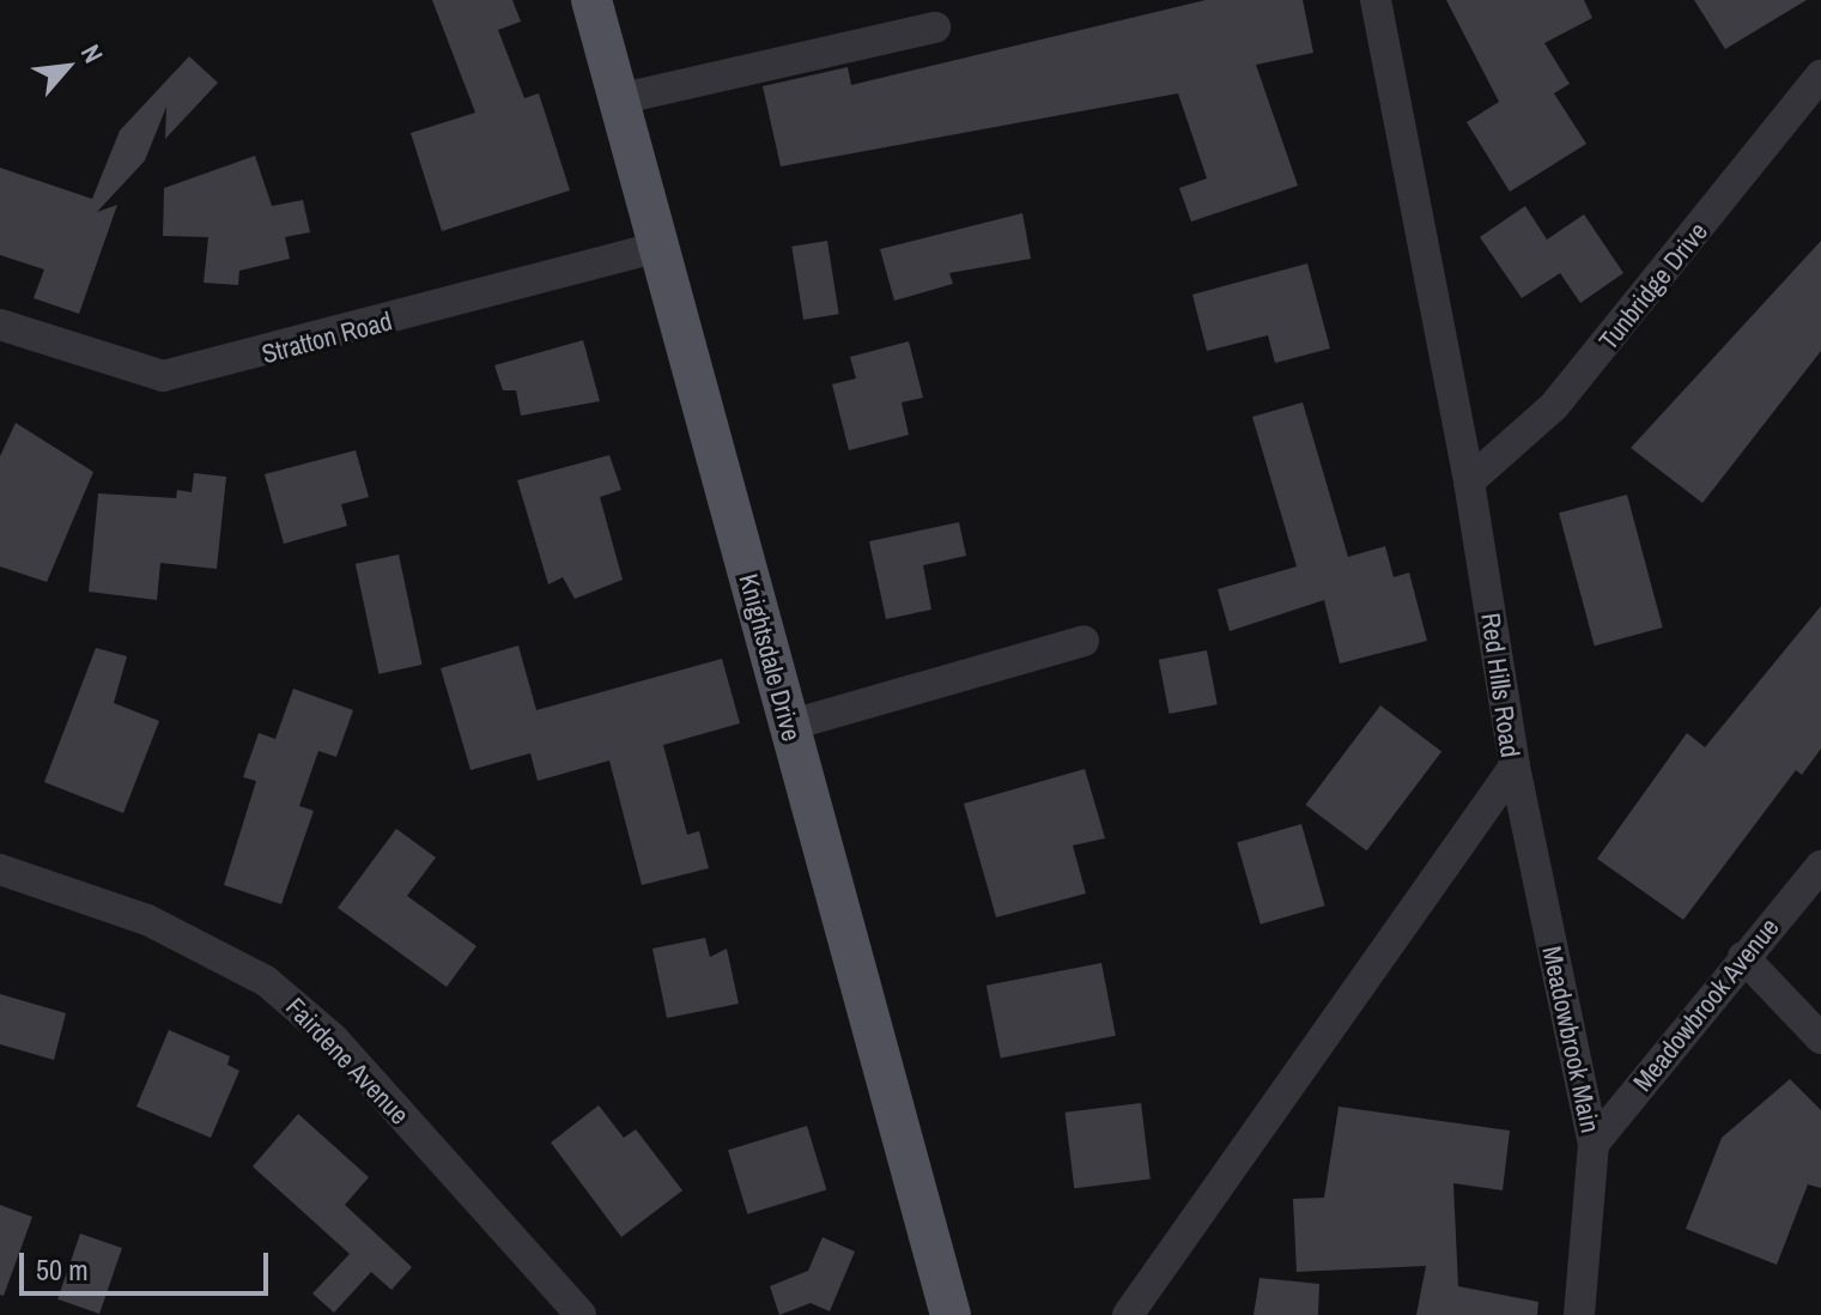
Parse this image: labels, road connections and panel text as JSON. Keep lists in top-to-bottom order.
{
  "streets": {
    "main road": ["Knightsdale Drive"],
    "street": [
      "Tunbridge Drive",
      "Stratton Road",
      "Red Hills Road",
      "Meadowbrook Avenue",
      "Meadowbrook Main",
      "Fairdene Avenue"
    ]
  },
  "crossings": [
    ["Tunbridge Drive", "Red Hills Road"],
    ["Stratton Road", "Knightsdale Drive"],
    ["Red Hills Road", "Meadowbrook Main"],
    ["Meadowbrook Avenue", "Meadowbrook Main"]
  ],
  "scale_bar": "50 m",
  "north": "top right"
}
